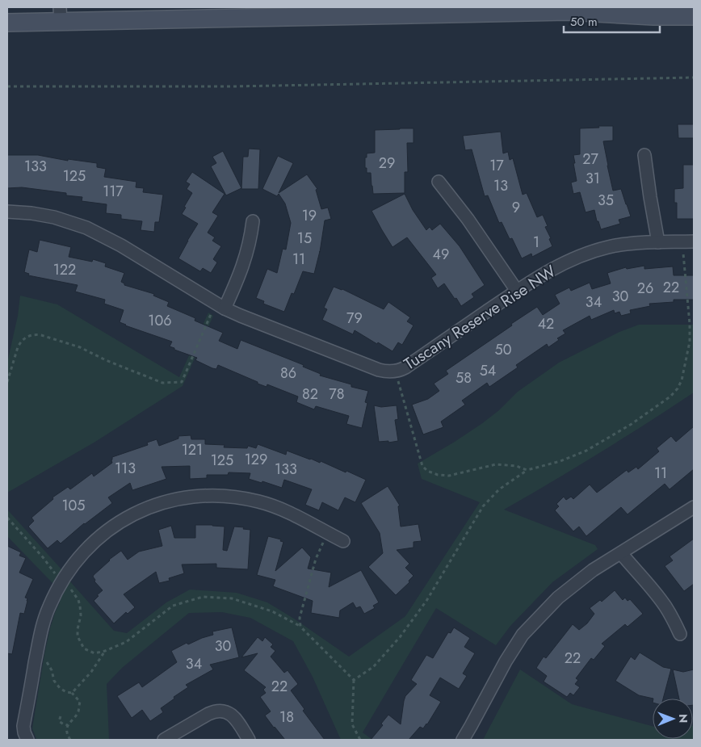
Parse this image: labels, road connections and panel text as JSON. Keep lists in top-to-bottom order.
{
  "streets": {
    "street": ["Tuscany Reserve Rise NW"]
  },
  "house_numbers": [
    "27",
    "29",
    "17",
    "133",
    "125",
    "31",
    "13",
    "117",
    "35",
    "9",
    "19",
    "15",
    "1",
    "49",
    "11",
    "122",
    "22",
    "26",
    "30",
    "34",
    "79",
    "106",
    "42",
    "50",
    "54",
    "86",
    "58",
    "82",
    "78",
    "121",
    "129",
    "125",
    "113",
    "133",
    "11",
    "105",
    "30",
    "22",
    "34",
    "22",
    "18"
  ],
  "scale_bar": "50 m",
  "north": "right"
}
